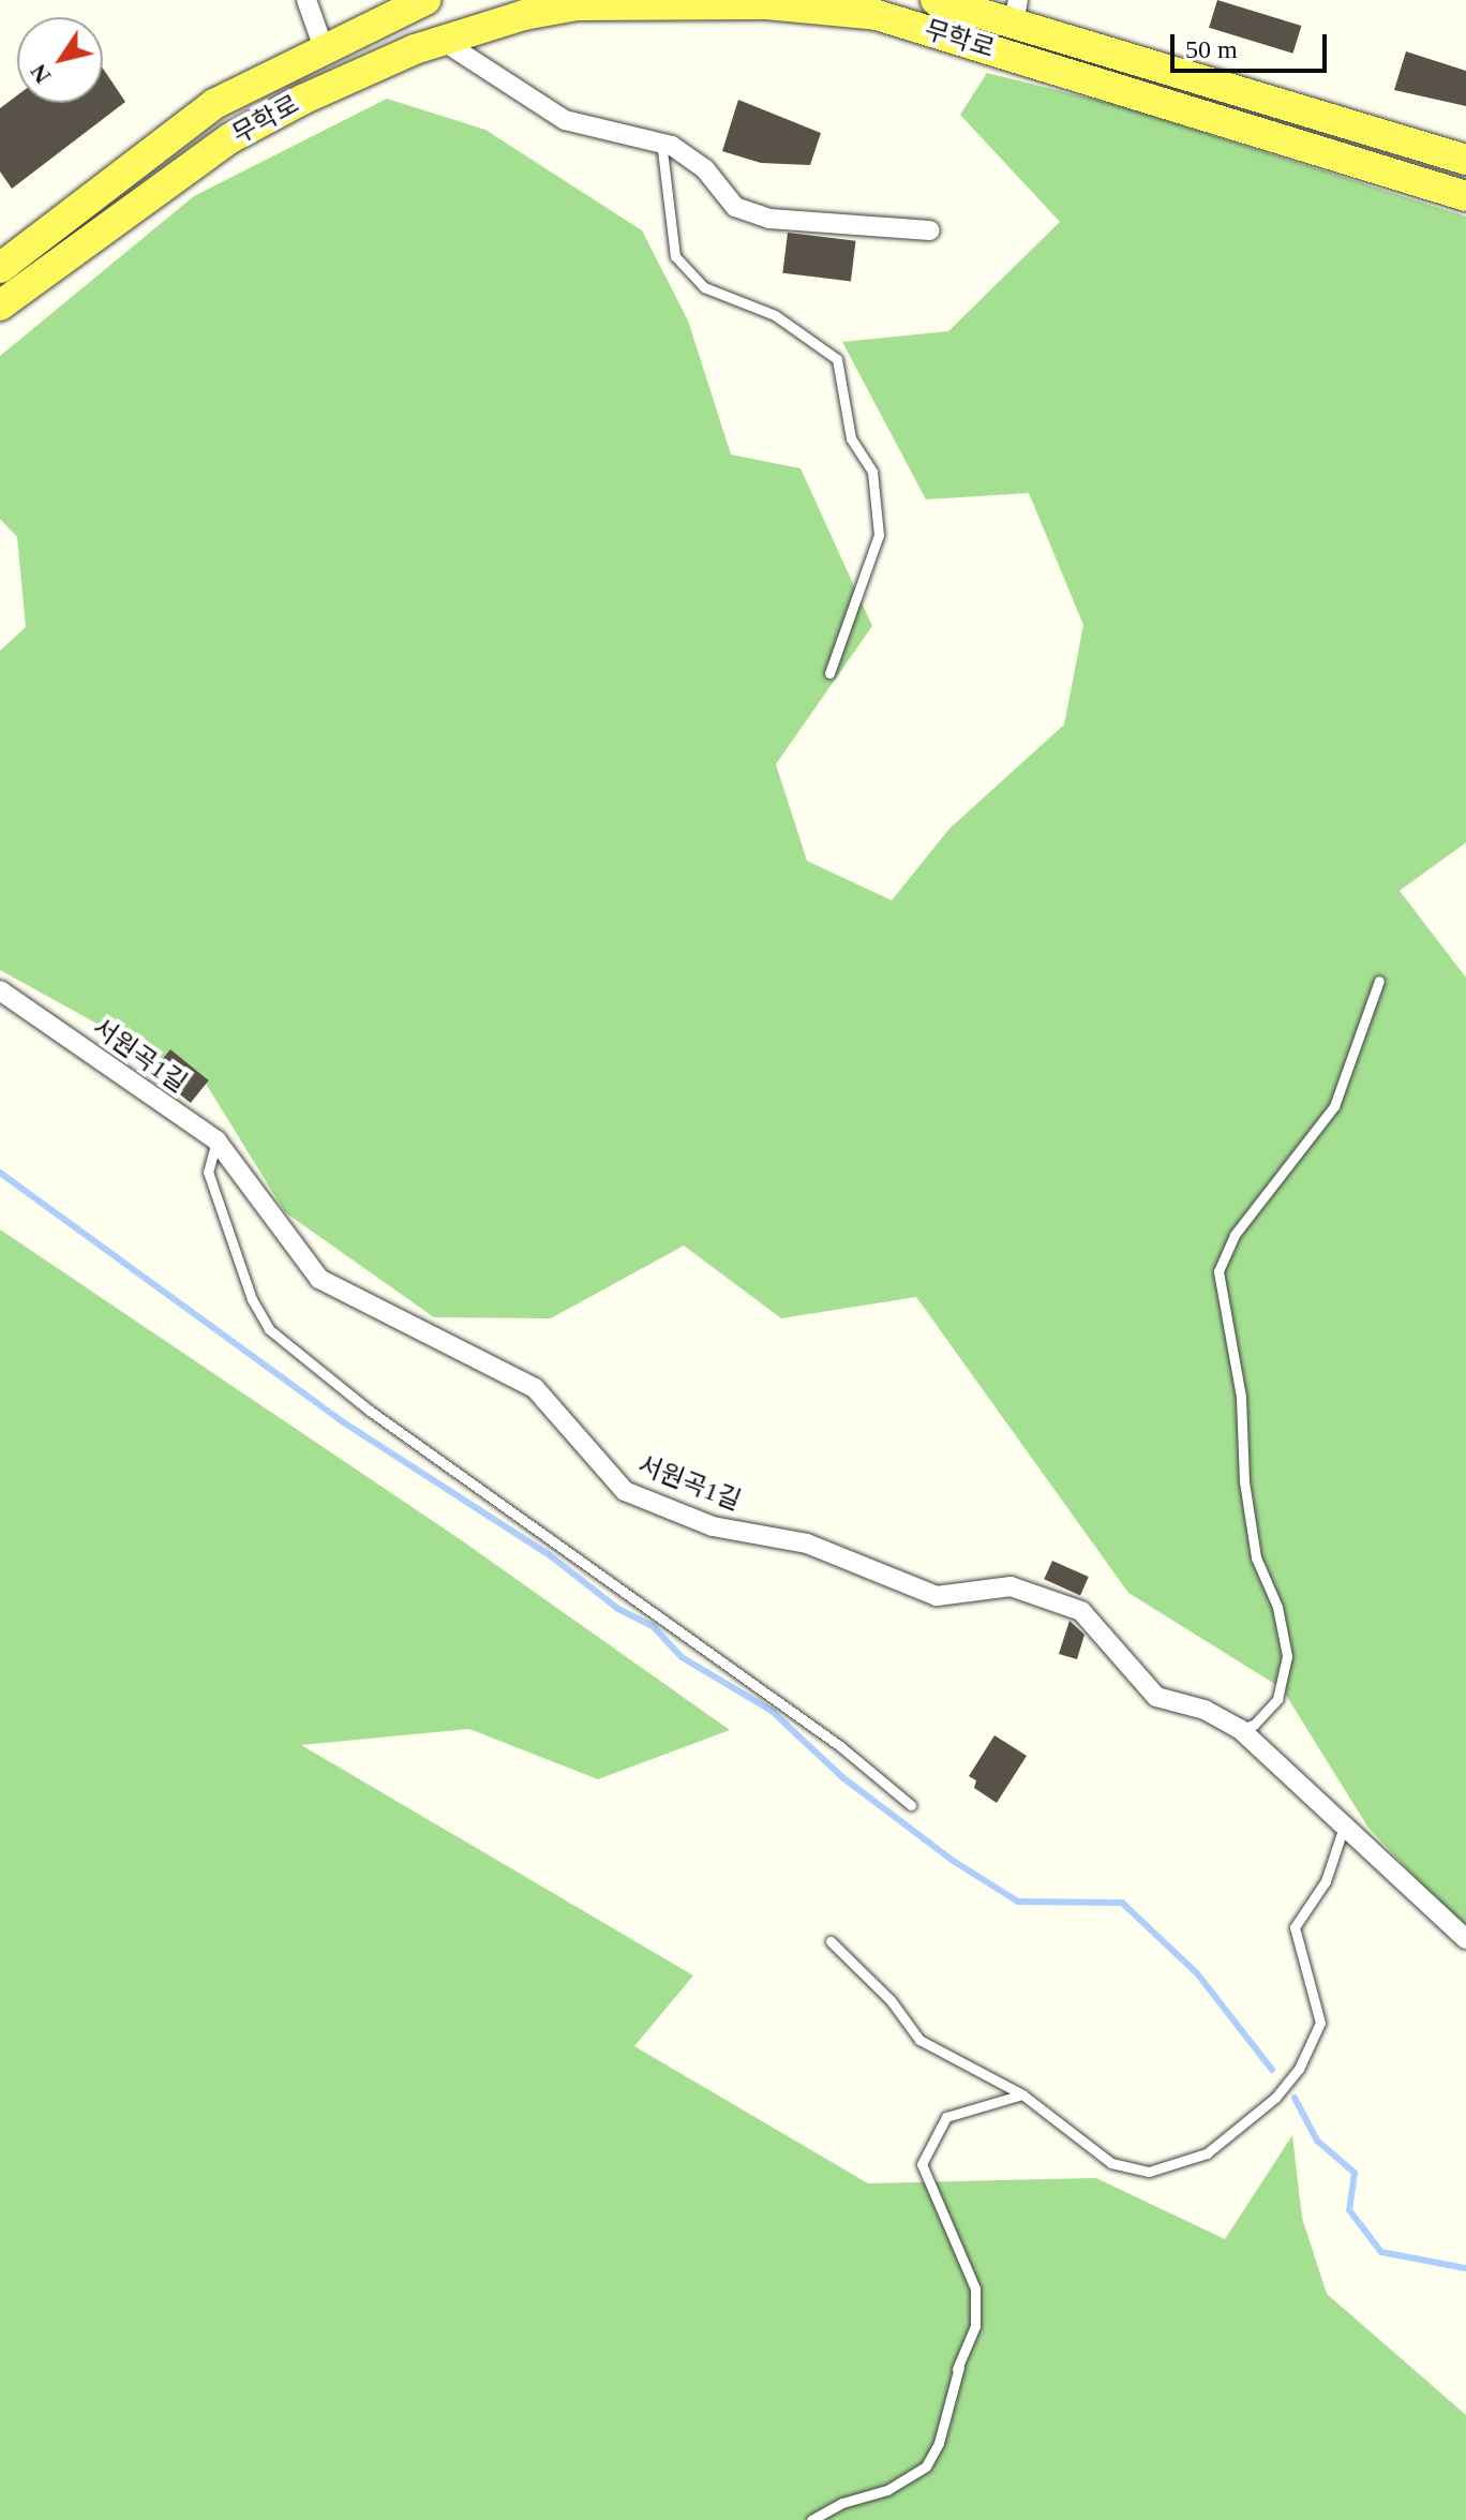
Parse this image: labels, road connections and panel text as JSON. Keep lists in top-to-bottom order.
{
  "streets": {
    "main road": ["무학로"],
    "street": ["서원곡1길"]
  },
  "scale_bar": "50 m",
  "north": "bottom left"
}
